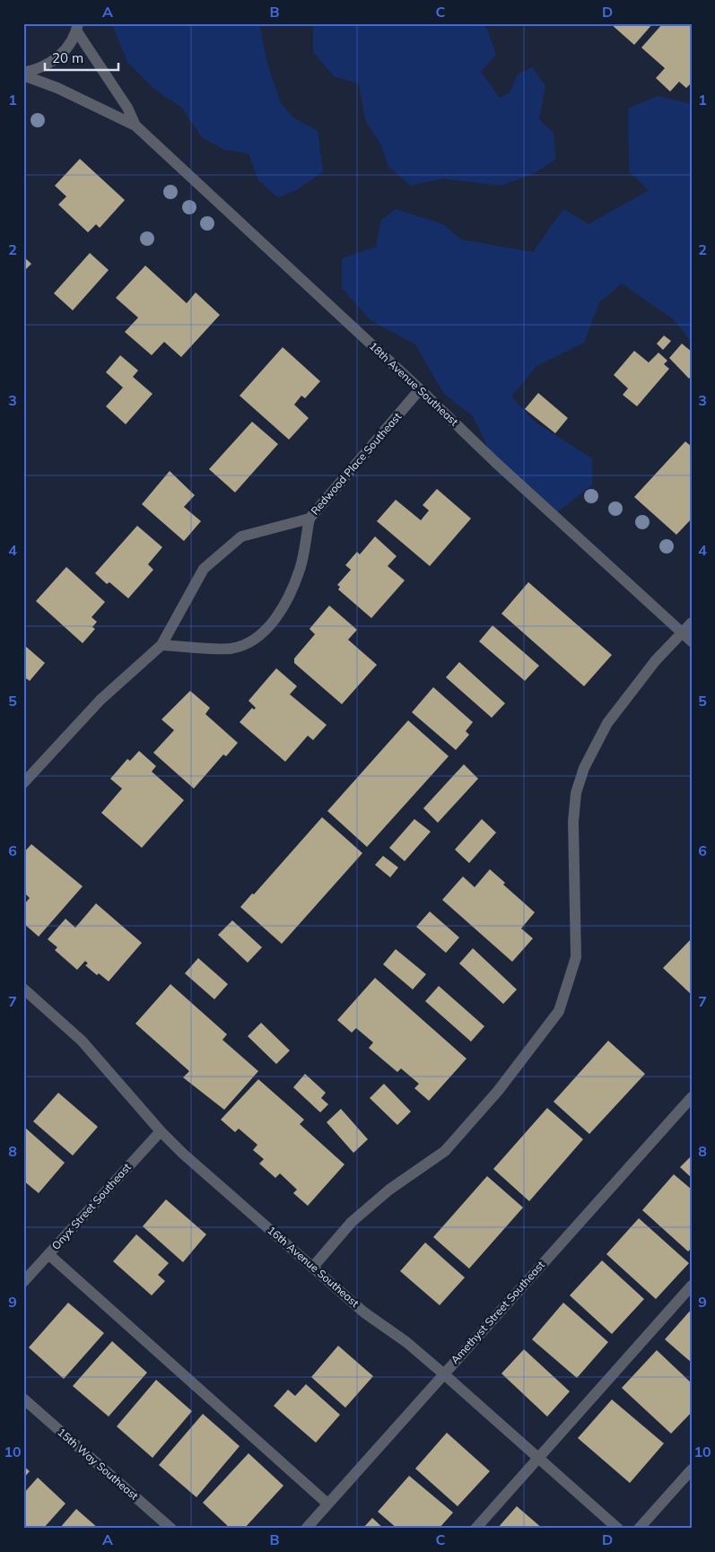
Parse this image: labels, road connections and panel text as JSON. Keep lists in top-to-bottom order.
{
  "streets": {
    "street": [
      "18th Avenue Southeast",
      "Redwood Place Southeast",
      "Onyx Street Southeast",
      "16th Avenue Southeast",
      "Amethyst Street Southeast",
      "15th Way Southeast"
    ]
  },
  "crossings": [
    ["18th Avenue Southeast", "Redwood Place Southeast"],
    ["Onyx Street Southeast", "16th Avenue Southeast"],
    ["16th Avenue Southeast", "Amethyst Street Southeast"]
  ],
  "scale_bar": "20 m",
  "grid": {
    "columns": [
      "A",
      "B",
      "C",
      "D"
    ],
    "rows": [
      "1",
      "2",
      "3",
      "4",
      "5",
      "6",
      "7",
      "8",
      "9",
      "10"
    ]
  }
}
